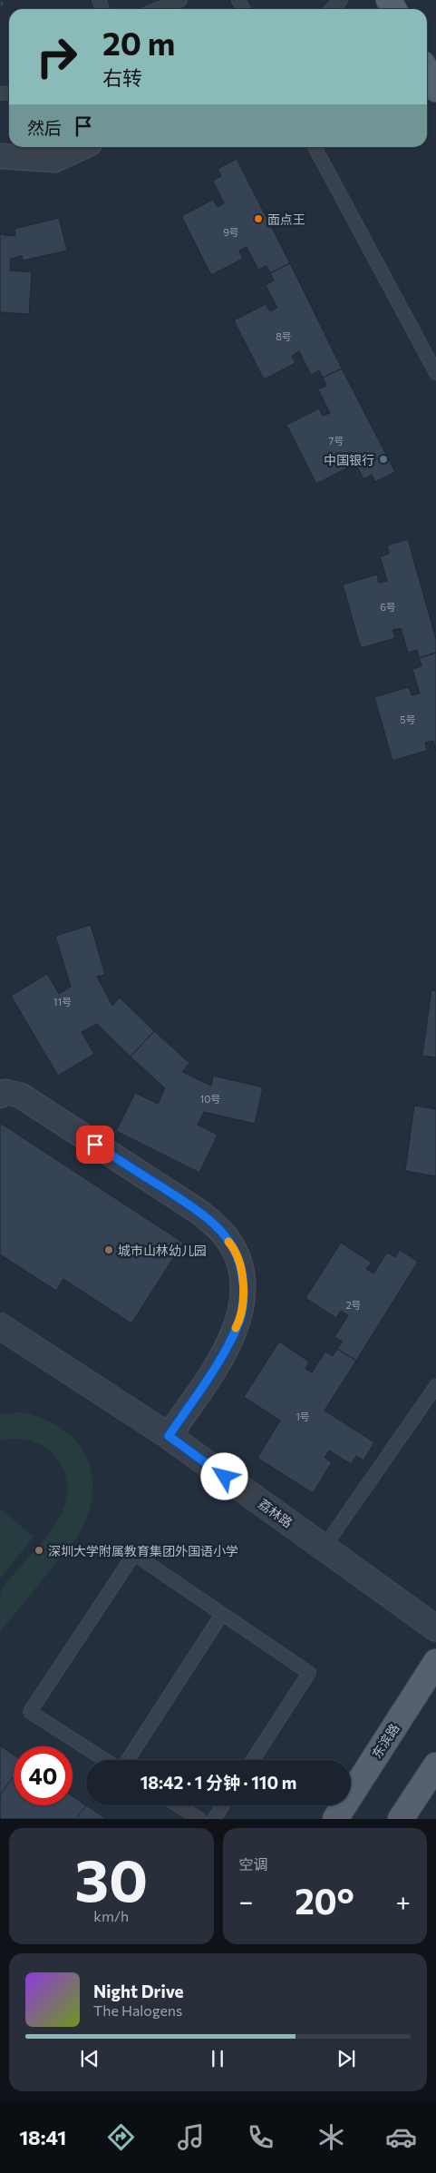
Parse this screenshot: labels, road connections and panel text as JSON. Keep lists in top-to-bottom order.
{
  "streets": {
    "main road": ["东滨路"],
    "street": ["荔林路"]
  },
  "places": [
    "面点王",
    "中国银行",
    "城市山林幼儿园",
    "深圳大学附属教育集团外国语小学"
  ],
  "house_numbers": [
    "9号",
    "8号",
    "7号",
    "6号",
    "5号",
    "11号",
    "10号",
    "2号",
    "1号"
  ],
  "page": {
    "turn": ["20 m", "右转"],
    "then": "然后",
    "limit": "40",
    "trip": "18:42 · 1 分钟 · 110 m",
    "tile": [
      ["30", "km/h"],
      "空调"
    ],
    "heat": ["−", "20°", "+"],
    "song": ["Night Drive", "The Halogens"],
    "tabs": "18:41"
  }
}
